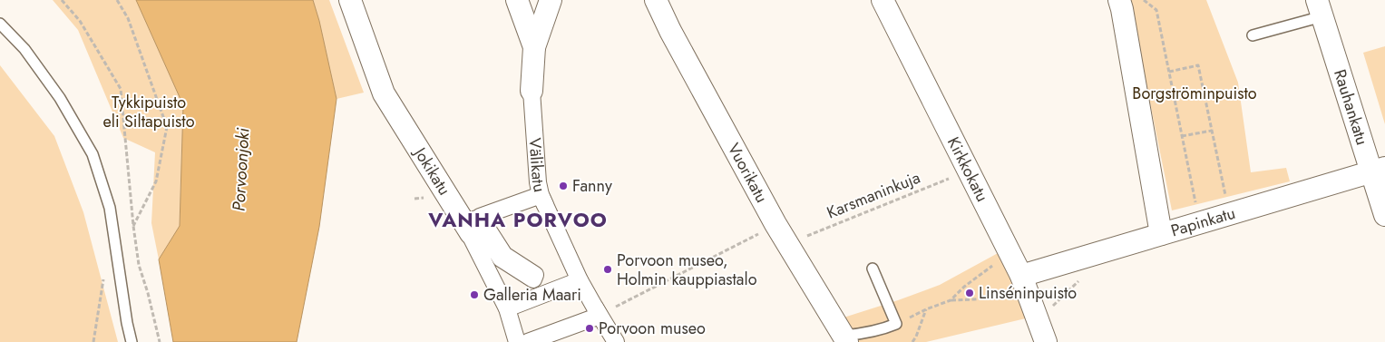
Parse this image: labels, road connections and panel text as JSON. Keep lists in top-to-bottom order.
{
  "streets": {
    "street": [
      "Rauhankatu",
      "Välikatu",
      "Kirkkokatu",
      "Jokikatu",
      "Vuorikatu",
      "Papinkatu"
    ],
    "path": ["Karsmaninkuja"]
  },
  "crossings": [
    ["Rauhankatu", "Papinkatu"],
    ["Kirkkokatu", "Karsmaninkuja"],
    ["Kirkkokatu", "Papinkatu"],
    ["Vuorikatu", "Karsmaninkuja"]
  ],
  "districts": ["VANHA PORVOO"],
  "water": ["Porvoonjoki"],
  "parks": ["Borgströminpuisto", "Tykkipuisto eli Siltapuisto"],
  "places": [
    "Fanny",
    "Porvoon museo, Holmin kauppiastalo",
    "Linséninpuisto",
    "Galleria Maari",
    "Porvoon museo"
  ]
}
